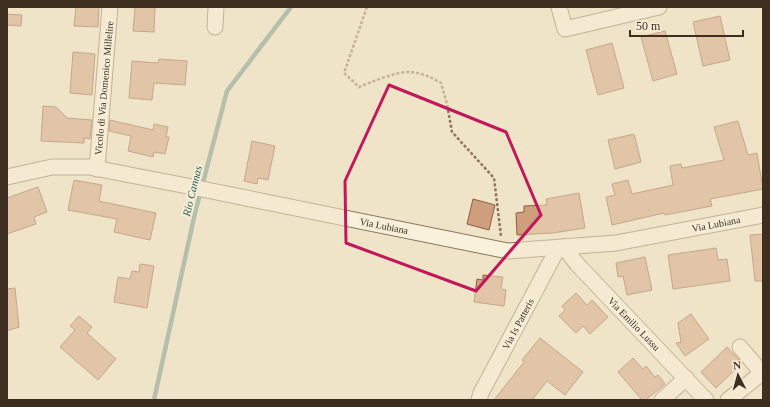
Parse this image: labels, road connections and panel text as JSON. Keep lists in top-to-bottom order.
{
  "streets": {
    "street": [
      "Vicolo di Via Domenico Millelire",
      "Via Lubiana",
      "Via Is Patteris",
      "Via Emilio Lussu"
    ]
  },
  "crossings": [
    ["Vicolo di Via Domenico Millelire", "Via Lubiana"],
    ["Via Lubiana", "Via Is Patteris"],
    ["Via Lubiana", "Via Emilio Lussu"],
    ["Via Is Patteris", "Via Emilio Lussu"]
  ],
  "water": ["Rio Cannas"],
  "scale_bar": "50 m",
  "north": "top"
}
